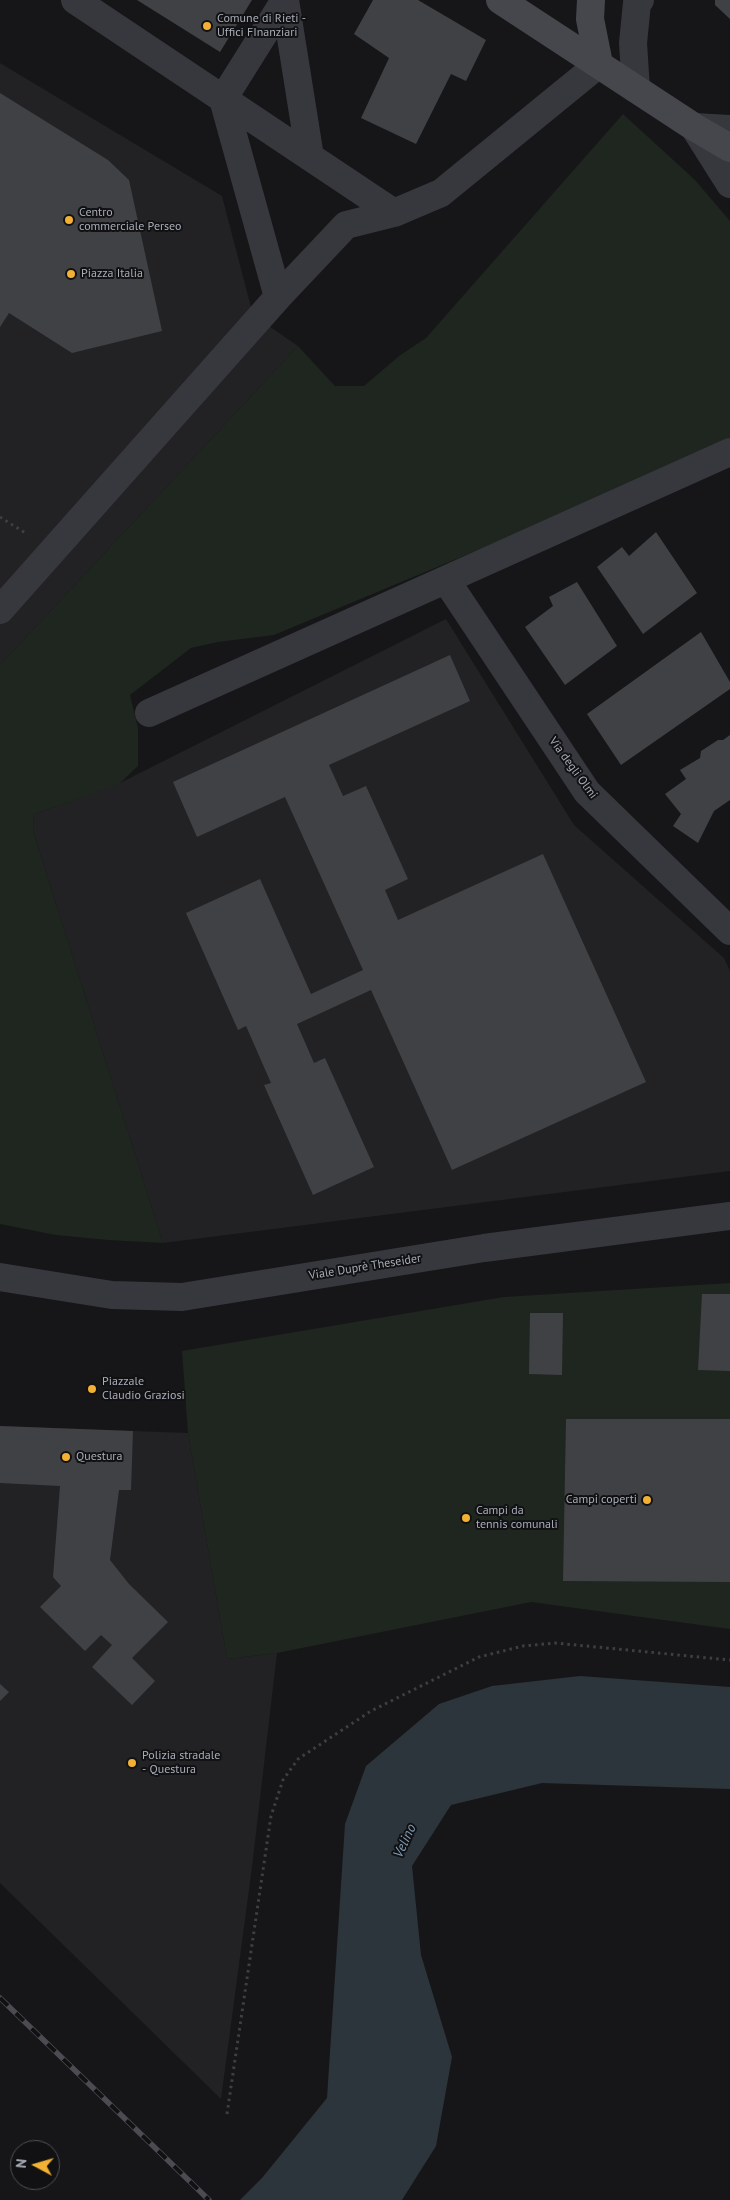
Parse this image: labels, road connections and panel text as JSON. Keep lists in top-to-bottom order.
{
  "streets": {
    "street": ["Via degli Olmi", "Viale Duprè Theseider"]
  },
  "water": ["Velino"],
  "places": [
    "Comune di Rieti - Uffici FInanziari",
    "Centro commerciale Perseo",
    "Piazza Italia",
    "Piazzale Claudio Graziosi",
    "Questura",
    "Campi coperti",
    "Campi da tennis comunali",
    "Polizia stradale - Questura"
  ],
  "north": "left"
}
